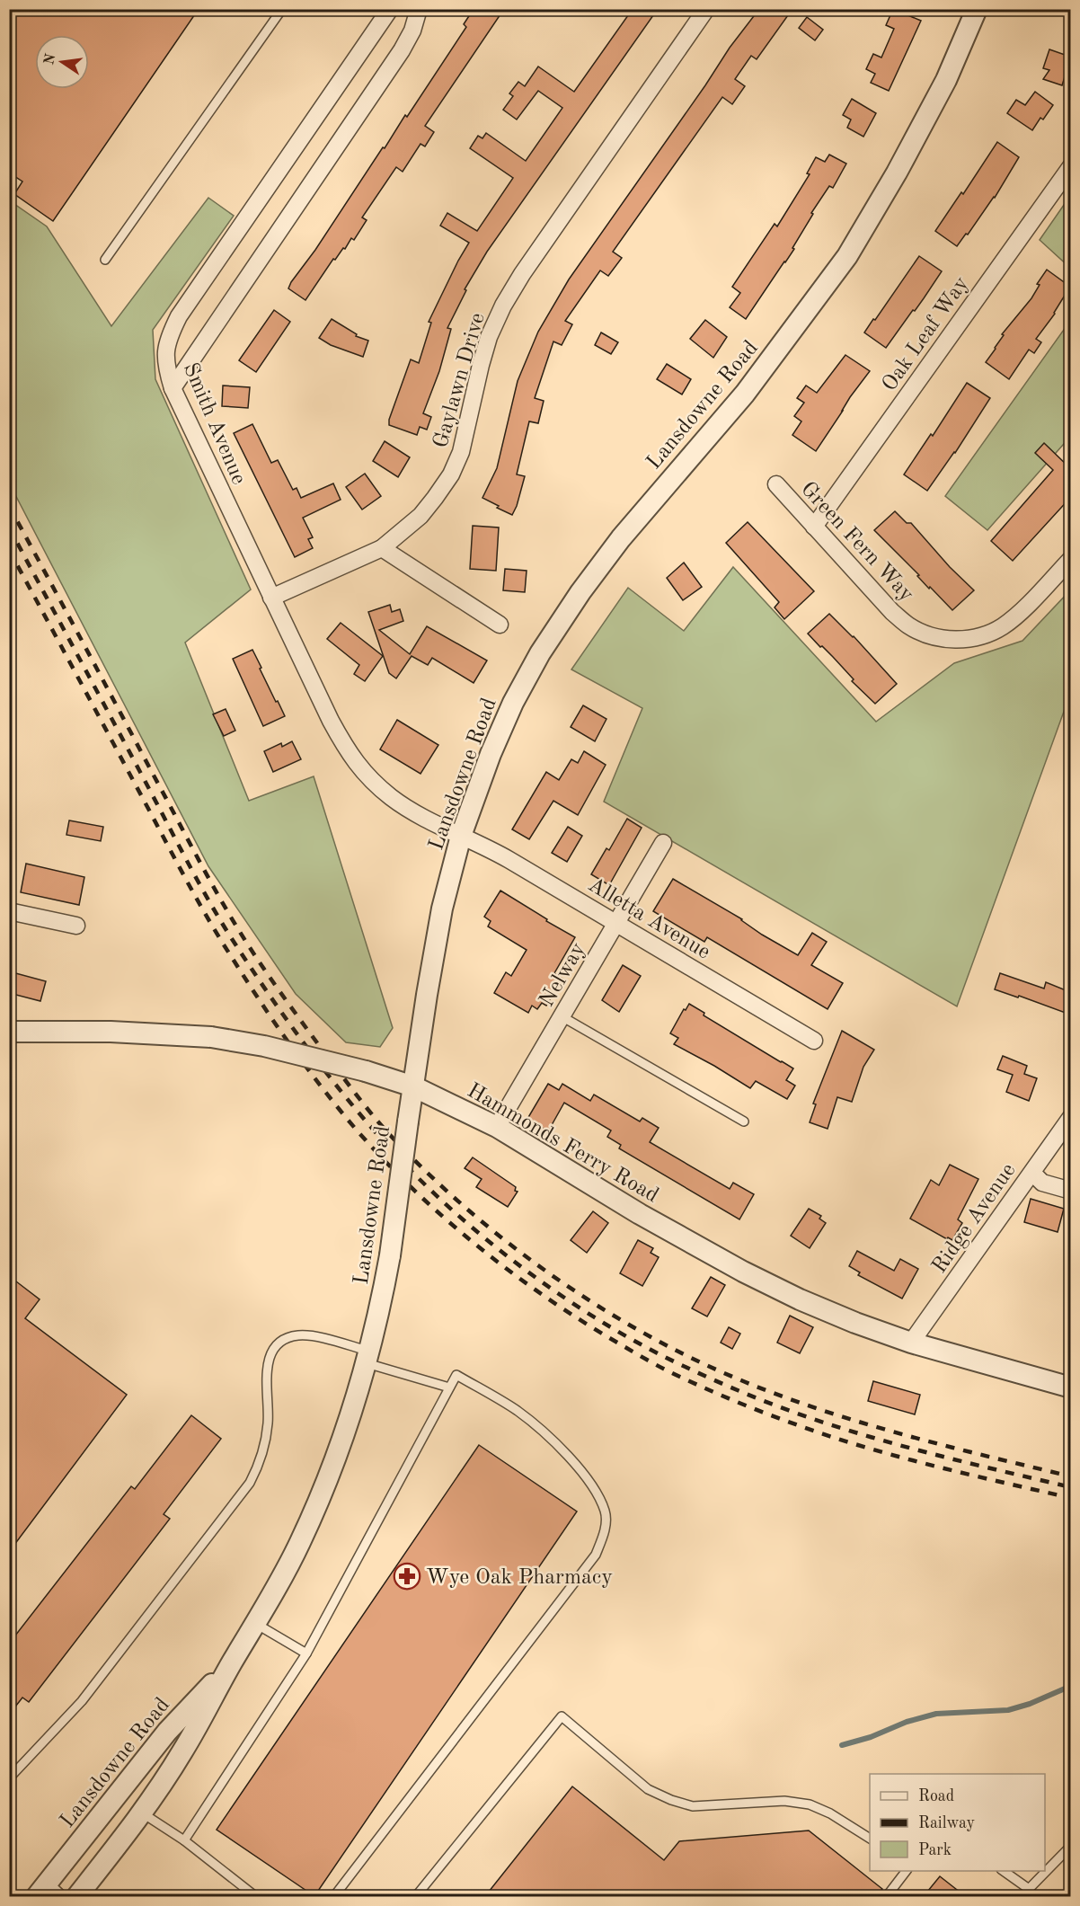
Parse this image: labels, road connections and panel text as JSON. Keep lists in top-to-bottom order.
{
  "streets": {
    "street": [
      "Oak Leaf Way",
      "Gaylawn Drive",
      "Lansdowne Road",
      "Smith Avenue",
      "Green Fern Way",
      "Alletta Avenue",
      "Nelway",
      "Hammonds Ferry Road",
      "Ridge Avenue"
    ]
  },
  "crossings": [
    ["Oak Leaf Way", "Green Fern Way"],
    ["Gaylawn Drive", "Smith Avenue"],
    ["Lansdowne Road", "Smith Avenue"],
    ["Lansdowne Road", "Alletta Avenue"],
    ["Lansdowne Road", "Hammonds Ferry Road"],
    ["Smith Avenue", "Alletta Avenue"],
    ["Alletta Avenue", "Nelway"],
    ["Nelway", "Hammonds Ferry Road"],
    ["Hammonds Ferry Road", "Ridge Avenue"]
  ],
  "places": {
    "pharmacy": ["Wye Oak Pharmacy"]
  },
  "legend": ["Road", "Railway", "Park"],
  "north": "left"
}
